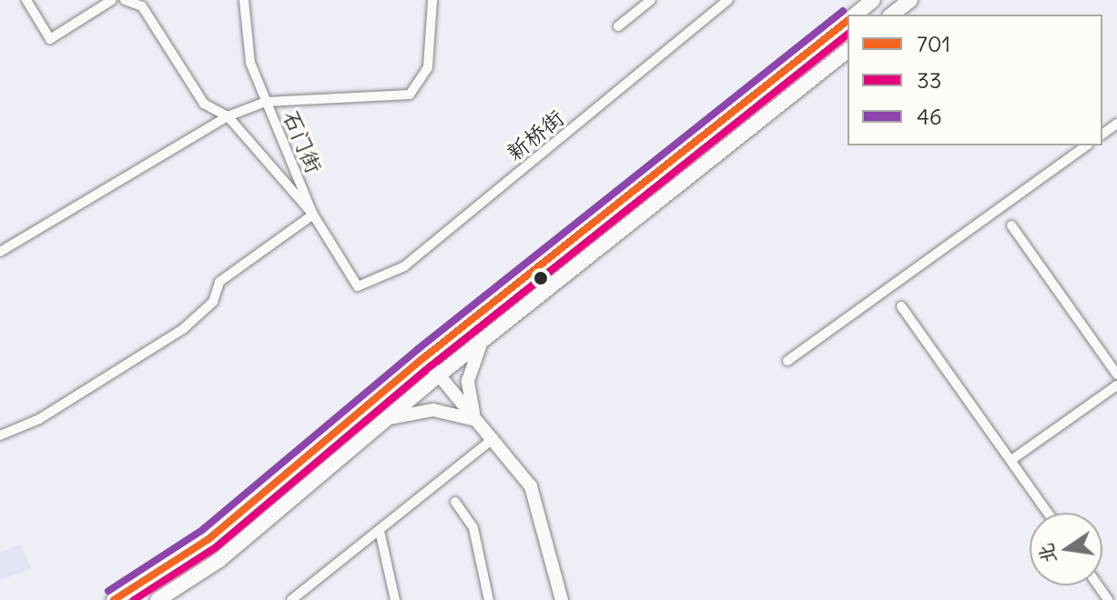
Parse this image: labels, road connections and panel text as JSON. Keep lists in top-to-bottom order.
{
  "streets": {
    "street": ["新桥街", "石门街"]
  },
  "crossings": [
    ["新桥街", "石门街"]
  ],
  "lines": ["transit line 46", "transit line 701", "transit line 33"],
  "legend": ["701", "33", "46"],
  "north": "left"
}
